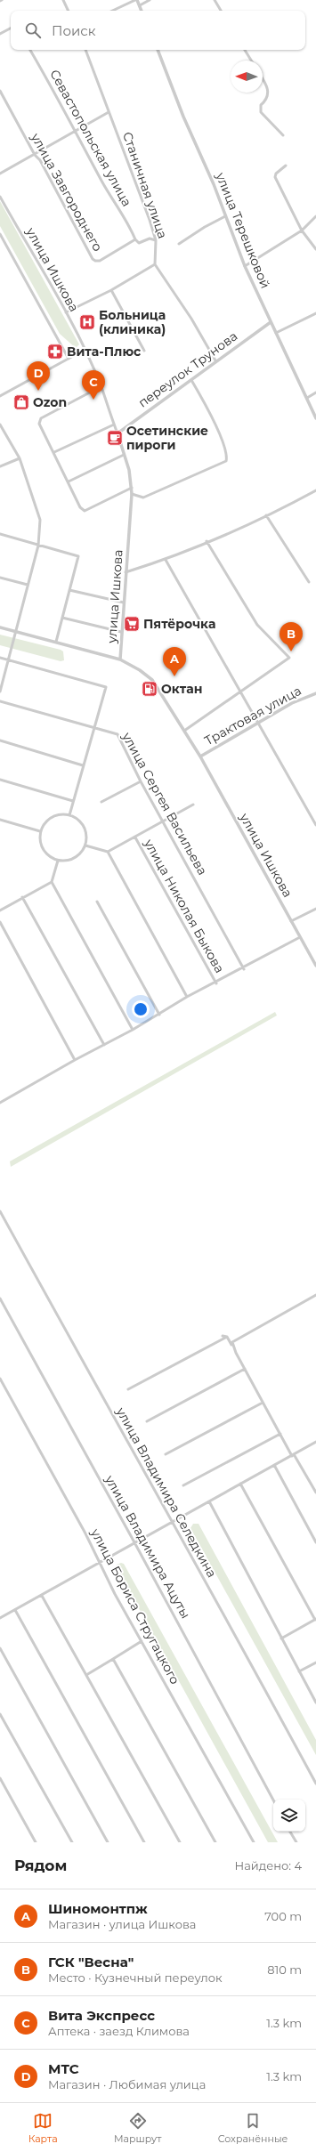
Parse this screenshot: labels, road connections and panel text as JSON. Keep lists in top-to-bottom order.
{
  "streets": {
    "street": [
      "Севастопольская улица",
      "Станичная улица",
      "улица Завгороднего",
      "улица Терешковой",
      "улица Ишкова",
      "переулок Трунова",
      "Трактовая улица",
      "улица Сергея Васильева",
      "улица Николая Быкова",
      "улица Владимира Селедкина",
      "улица Владимира Ацуты",
      "улица Бориса Стругацкого"
    ]
  },
  "crossings": [
    ["Севастопольская улица", "улица Завгороднего"],
    ["Станичная улица", "улица Завгороднего"],
    ["улица Терешковой", "переулок Трунова"],
    ["улица Ишкова", "переулок Трунова"],
    ["улица Ишкова", "Трактовая улица"]
  ],
  "places": {
    "hospital": ["Больница (клиника)"],
    "pharmacy": ["Вита-Плюс"],
    "shop": ["Ozon"],
    "cafe": ["Осетинские пироги"],
    "supermarket": ["Пятёрочка"],
    "fuel station": ["Октан"]
  },
  "north": "left",
  "page": {
    "search": "Поиск",
    "pins": [
      "D",
      "C",
      "B",
      "A"
    ],
    "heading": ["Рядом", "Найдено: 4"],
    "list": [
      {
        "mark": "A",
        "name": "Шиномонтпж",
        "note": "Магазин · улица Ишкова",
        "value": "700 m"
      },
      {
        "mark": "B",
        "name": "ГСК \"Весна\"",
        "note": "Место · Кузнечный переулок",
        "value": "810 m"
      },
      {
        "mark": "C",
        "name": "Вита Экспресс",
        "note": "Аптека · заезд Климова",
        "value": "1.3 km"
      },
      {
        "mark": "D",
        "name": "МТС",
        "note": "Магазин · Любимая улица",
        "value": "1.3 km"
      }
    ],
    "nav": ["Карта", "Маршрут", "Сохранённые"]
  }
}
